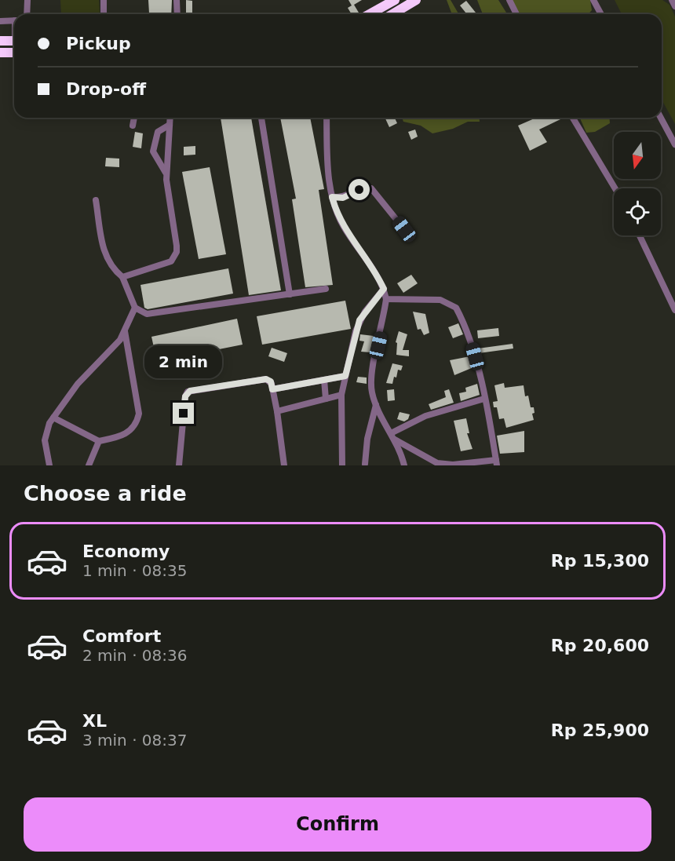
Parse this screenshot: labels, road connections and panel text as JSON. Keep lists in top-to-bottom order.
{
  "north": "bottom",
  "page": {
    "banner": ["Pickup", "Drop-off"],
    "bubble": "2 min",
    "heading": "Choose a ride",
    "list": [
      {
        "name": "Economy",
        "note": "1 min · 08:35",
        "value": "Rp 15,300"
      },
      {
        "name": "Comfort",
        "note": "2 min · 08:36",
        "value": "Rp 20,600"
      },
      {
        "name": "XL",
        "note": "3 min · 08:37",
        "value": "Rp 25,900"
      }
    ],
    "buttons": "Confirm"
  }
}
